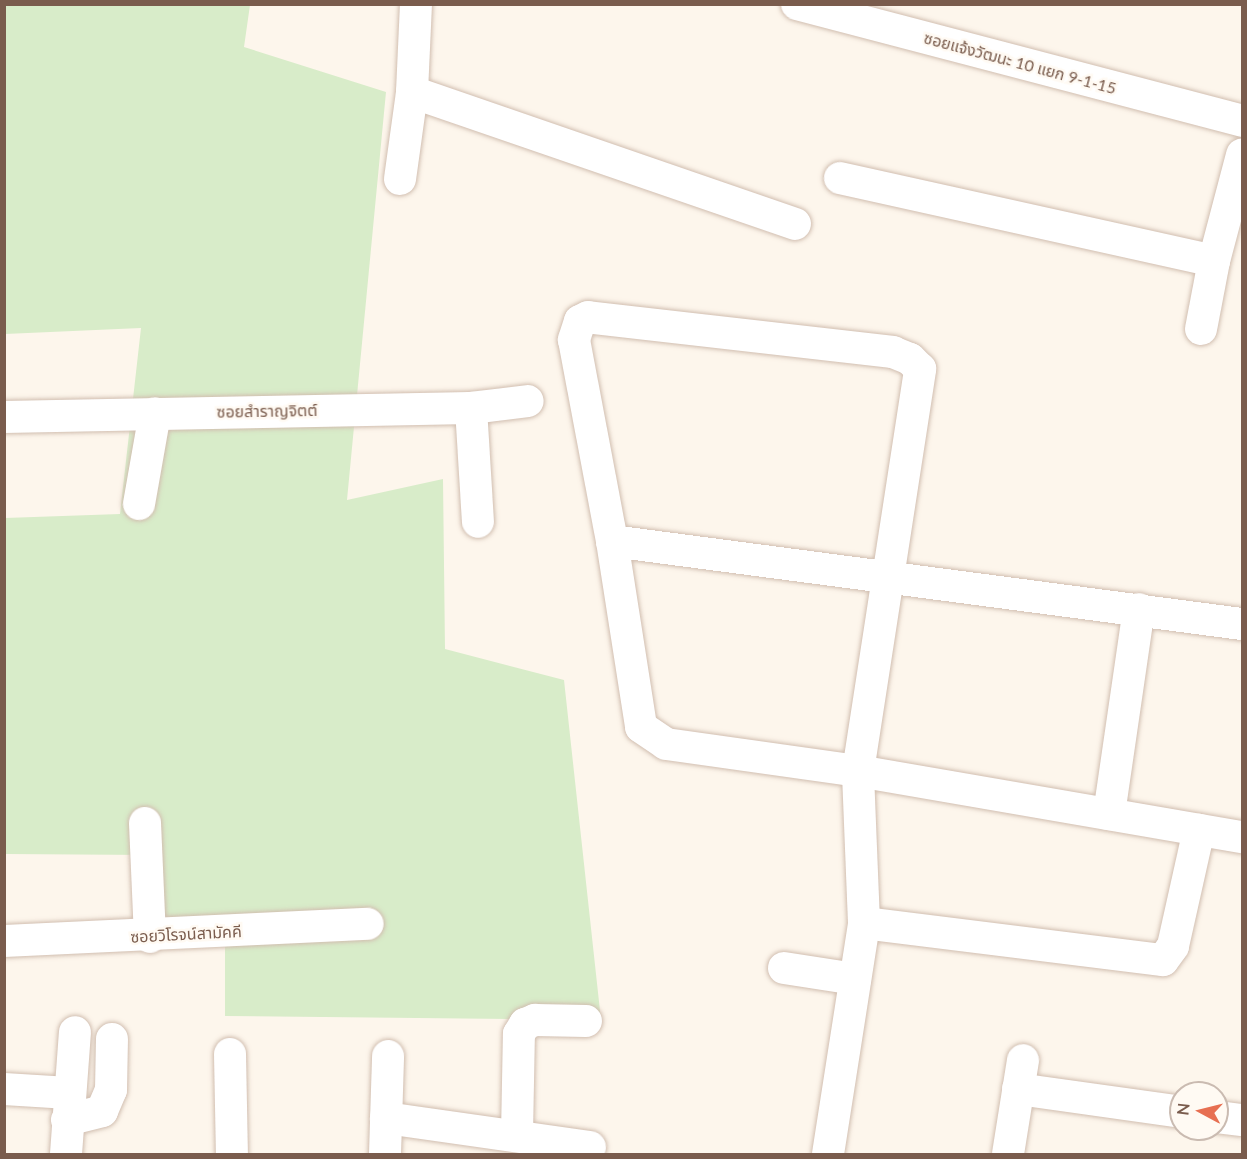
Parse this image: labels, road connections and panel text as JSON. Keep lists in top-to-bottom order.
{
  "streets": {
    "street": ["ซอยแจ้งวัฒนะ 10 แยก 9-1-15", "ซอยสำราญจิตต์", "ซอยวิโรจน์สามัคคี"]
  },
  "north": "left"
}
